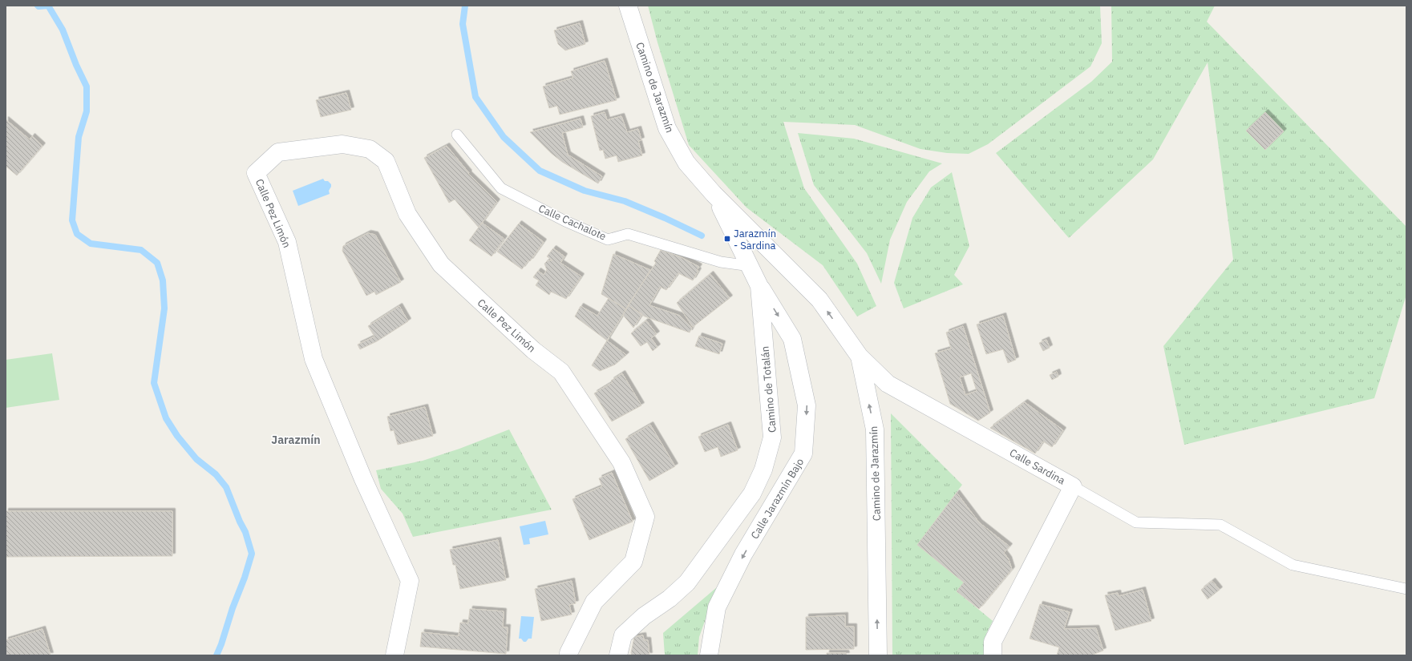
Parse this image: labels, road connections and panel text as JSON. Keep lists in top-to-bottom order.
{
  "streets": {
    "street": [
      "Camino de Jarazmín",
      "Calle Pez Limón",
      "Camino de Totalán",
      "Calle Sardina",
      "Calle Jarazmín Bajo"
    ],
    "lane": ["Calle Cachalote"]
  },
  "crossings": [
    ["Camino de Jarazmín", "Camino de Totalán"],
    ["Camino de Jarazmín", "Calle Sardina"],
    ["Calle Cachalote", "Camino de Totalán"],
    ["Camino de Totalán", "Calle Jarazmín Bajo"]
  ],
  "one_way": ["Camino de Jarazmín", "Calle Jarazmín Bajo"],
  "districts": ["Jarazmín"],
  "places": {
    "transit": ["Jarazmín - Sardina"]
  }
}
